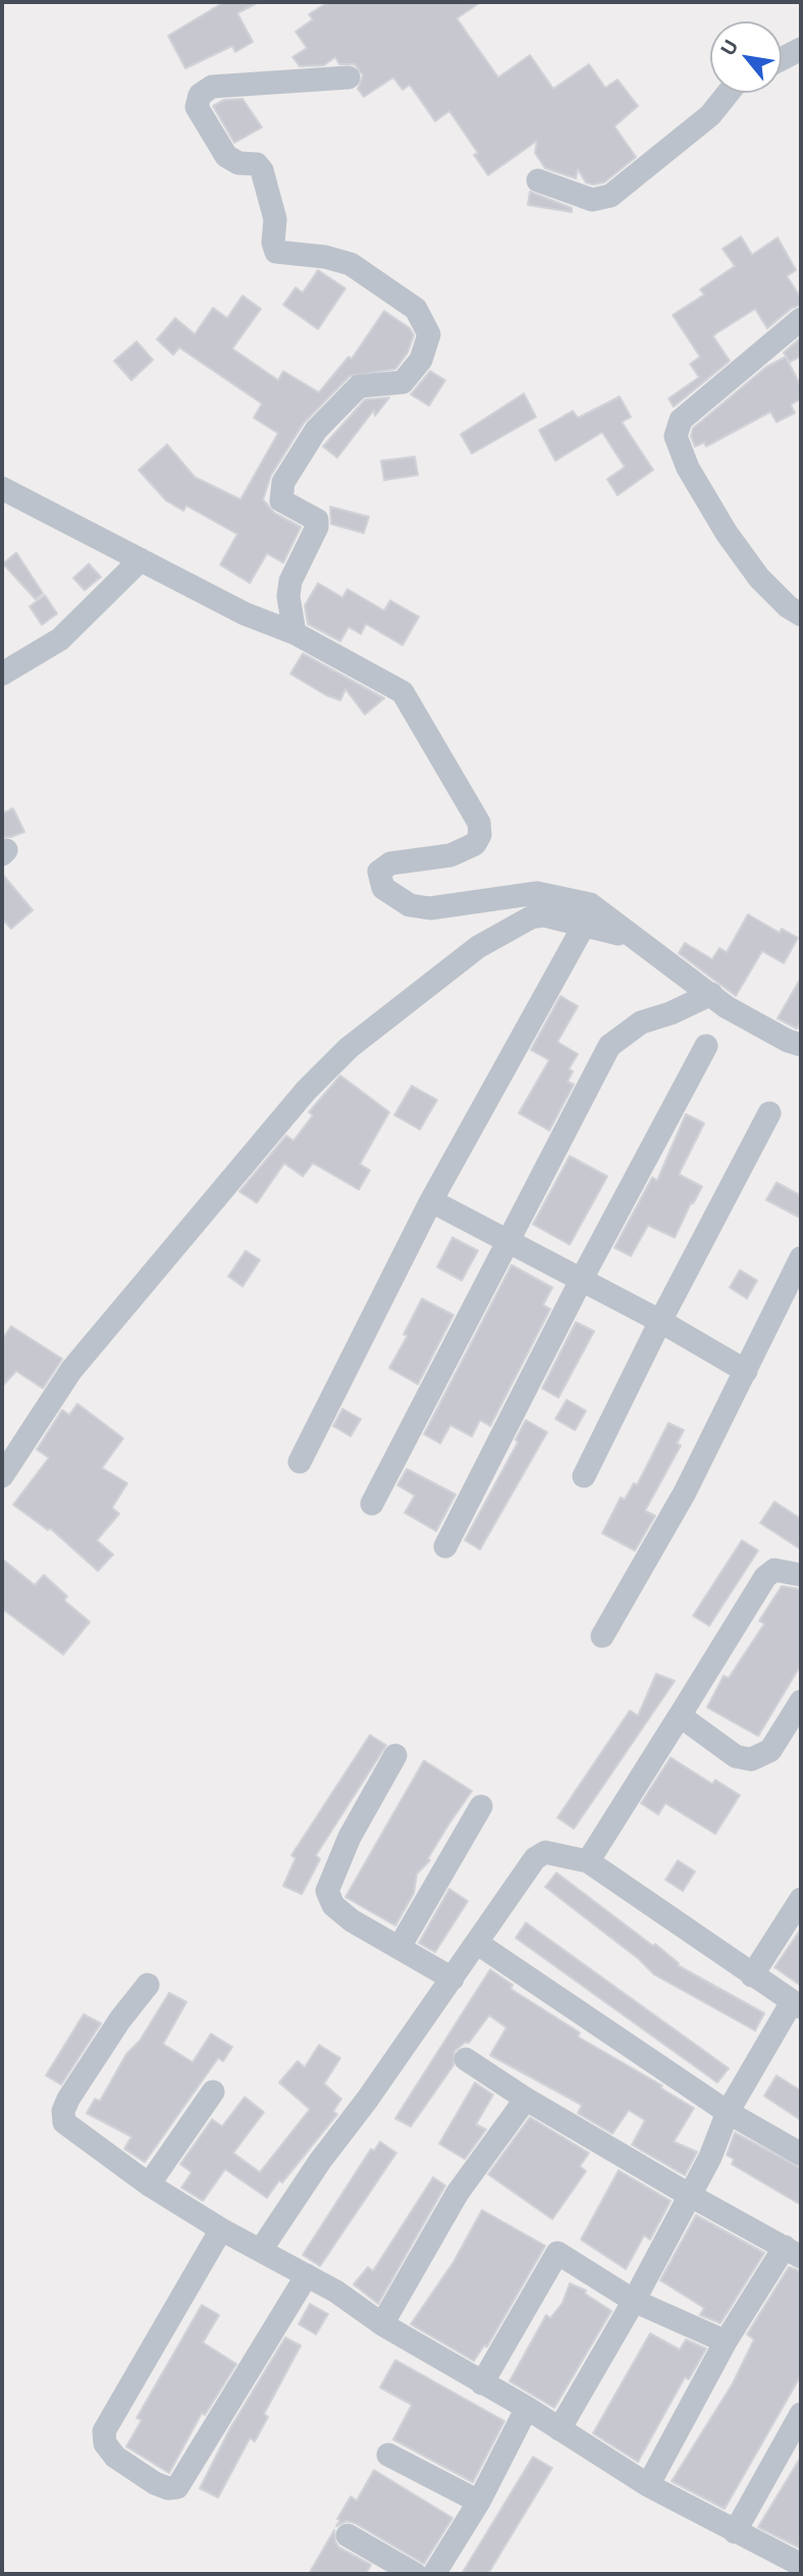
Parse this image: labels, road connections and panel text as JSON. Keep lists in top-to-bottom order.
{
  "north": "top left"
}
